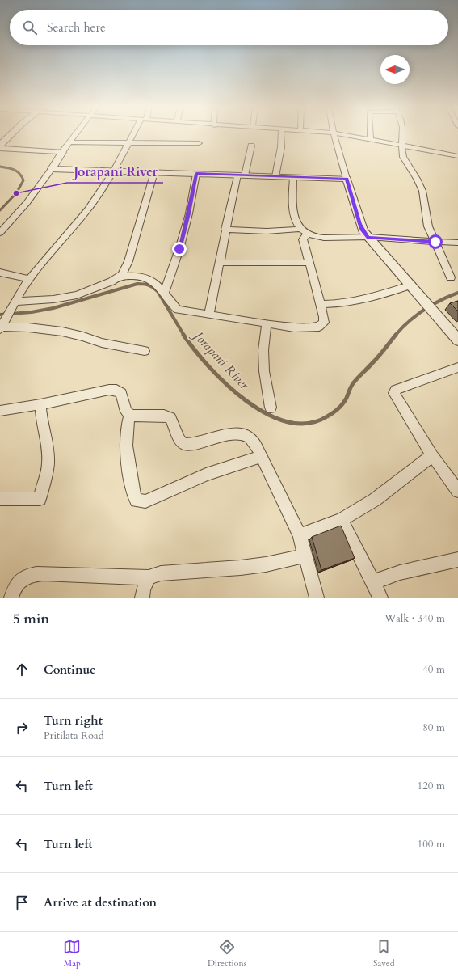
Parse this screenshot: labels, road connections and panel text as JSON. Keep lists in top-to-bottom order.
{
  "water": ["Jorapani River"],
  "places": ["Jorapani River"],
  "north": "left",
  "page": {
    "search": "Search here",
    "heading": ["5 min", "Walk · 340 m"],
    "list": [
      ["Continue", "40 m"],
      ["Turn right", "Pritilata Road", "80 m"],
      ["Turn left", "120 m"],
      ["Turn left", "100 m"],
      "Arrive at destination"
    ],
    "nav": ["Map", "Directions", "Saved"]
  }
}
